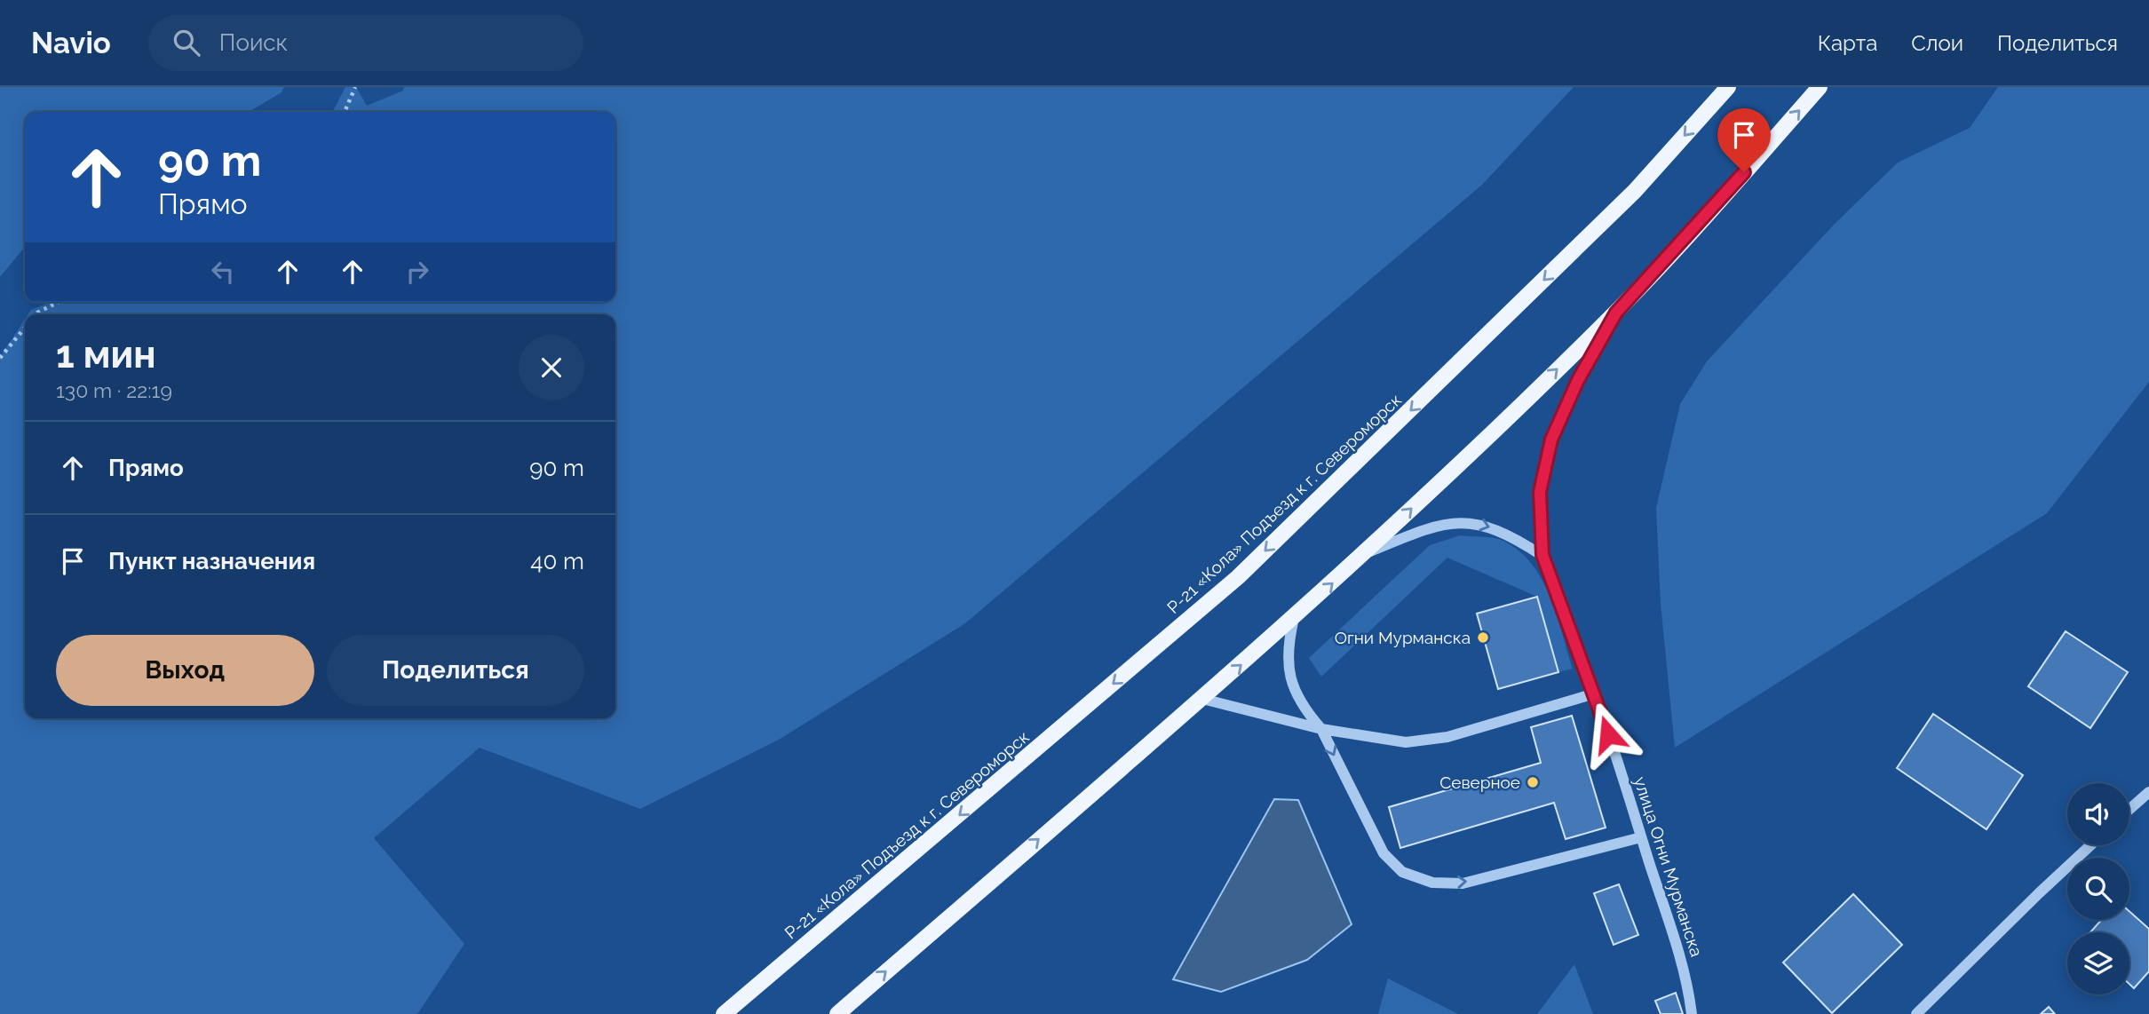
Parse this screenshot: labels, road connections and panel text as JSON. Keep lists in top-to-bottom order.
{
  "streets": {
    "main road": ["Р-21 «Кола» Подъезд к г. Североморск"],
    "street": ["улица Огни Мурманска"]
  },
  "places": ["Огни Мурманска", "Северное"],
  "page": {
    "header": "Navio",
    "search": "Поиск",
    "nav": ["Карта", "Слои", "Поделиться"],
    "turn": ["90 m", "Прямо"],
    "heading": ["1 мин", "130 m · 22:19"],
    "list": [
      {
        "name": "Прямо",
        "value": "90 m"
      },
      {
        "name": "Пункт назначения",
        "value": "40 m"
      }
    ],
    "buttons": ["Выход", "Поделиться"]
  }
}
